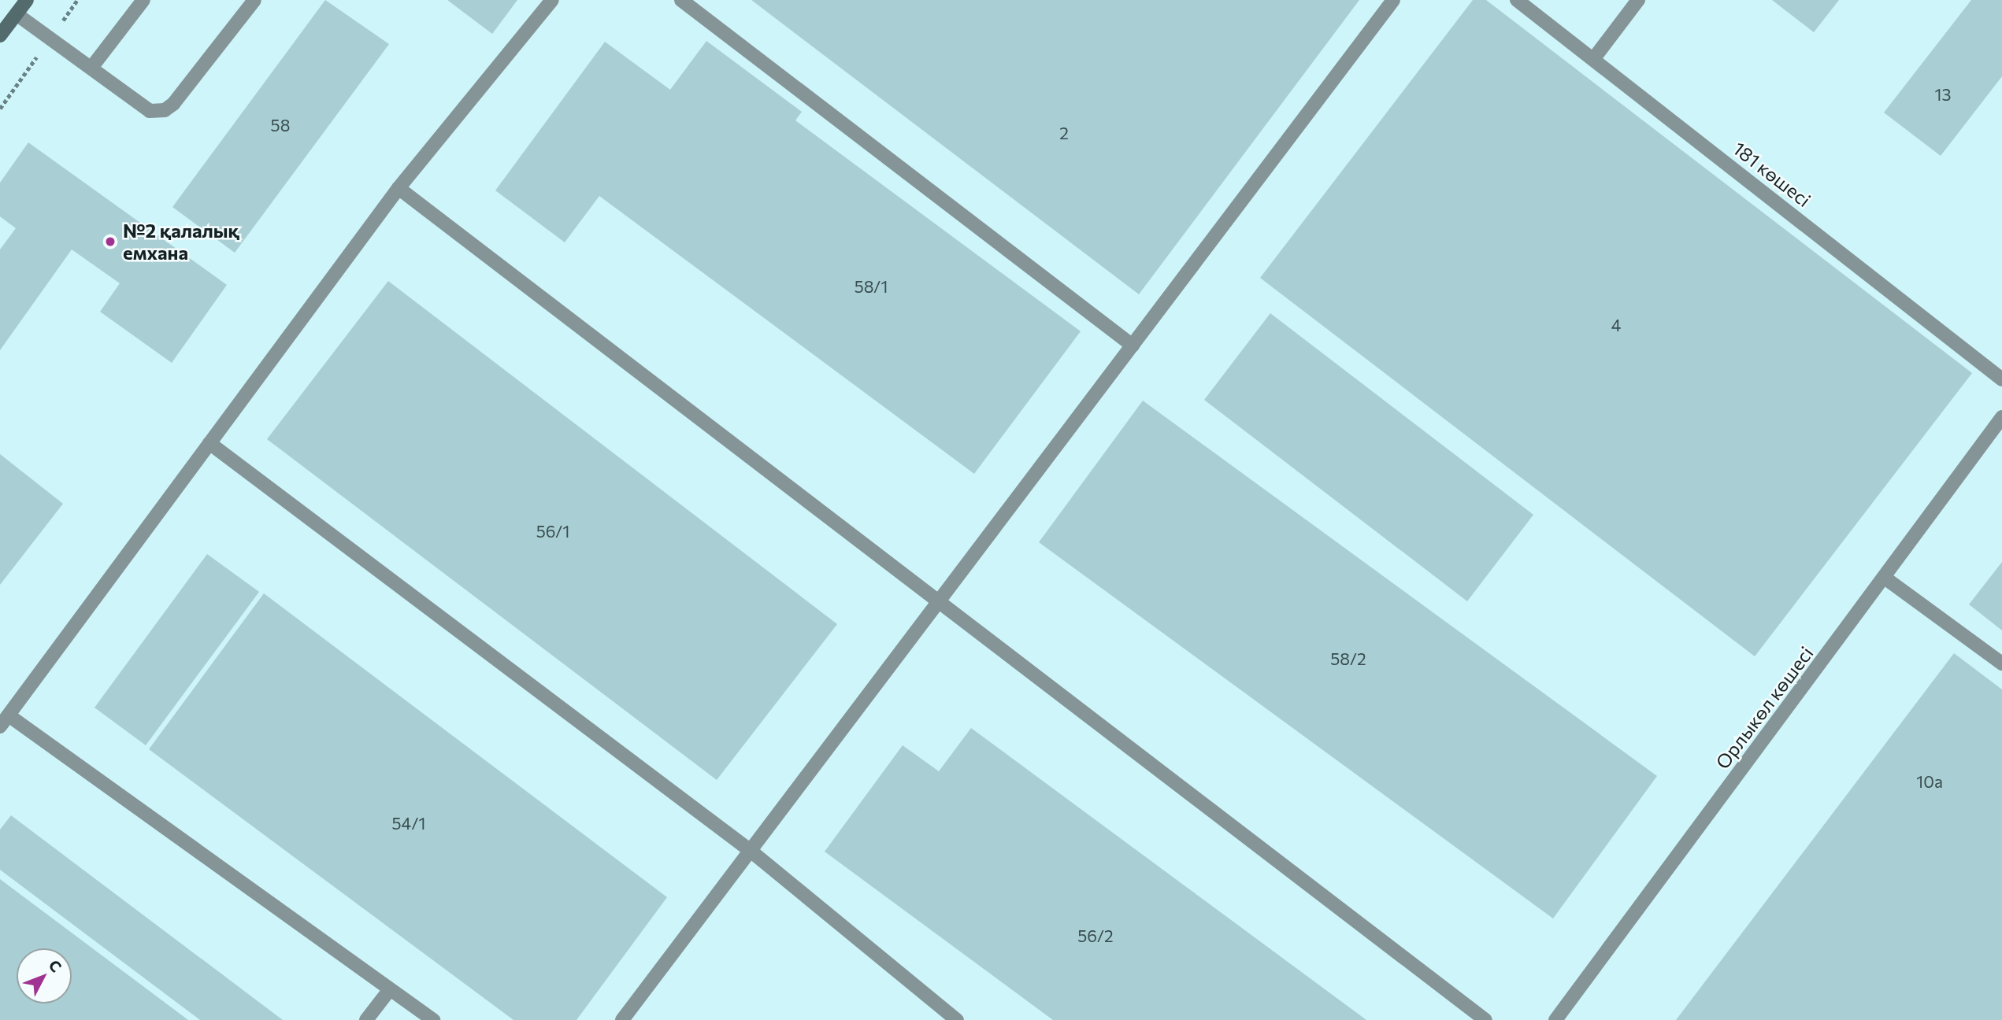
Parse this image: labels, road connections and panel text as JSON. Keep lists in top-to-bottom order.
{
  "streets": {
    "street": ["181 көшесі", "Орлыкөл көшесі"]
  },
  "places": ["№2 қалалық емхана"],
  "house_numbers": [
    "13",
    "58",
    "2",
    "58/1",
    "4",
    "56/1",
    "58/2",
    "10а",
    "54/1",
    "56/2"
  ],
  "north": "top right"
}
